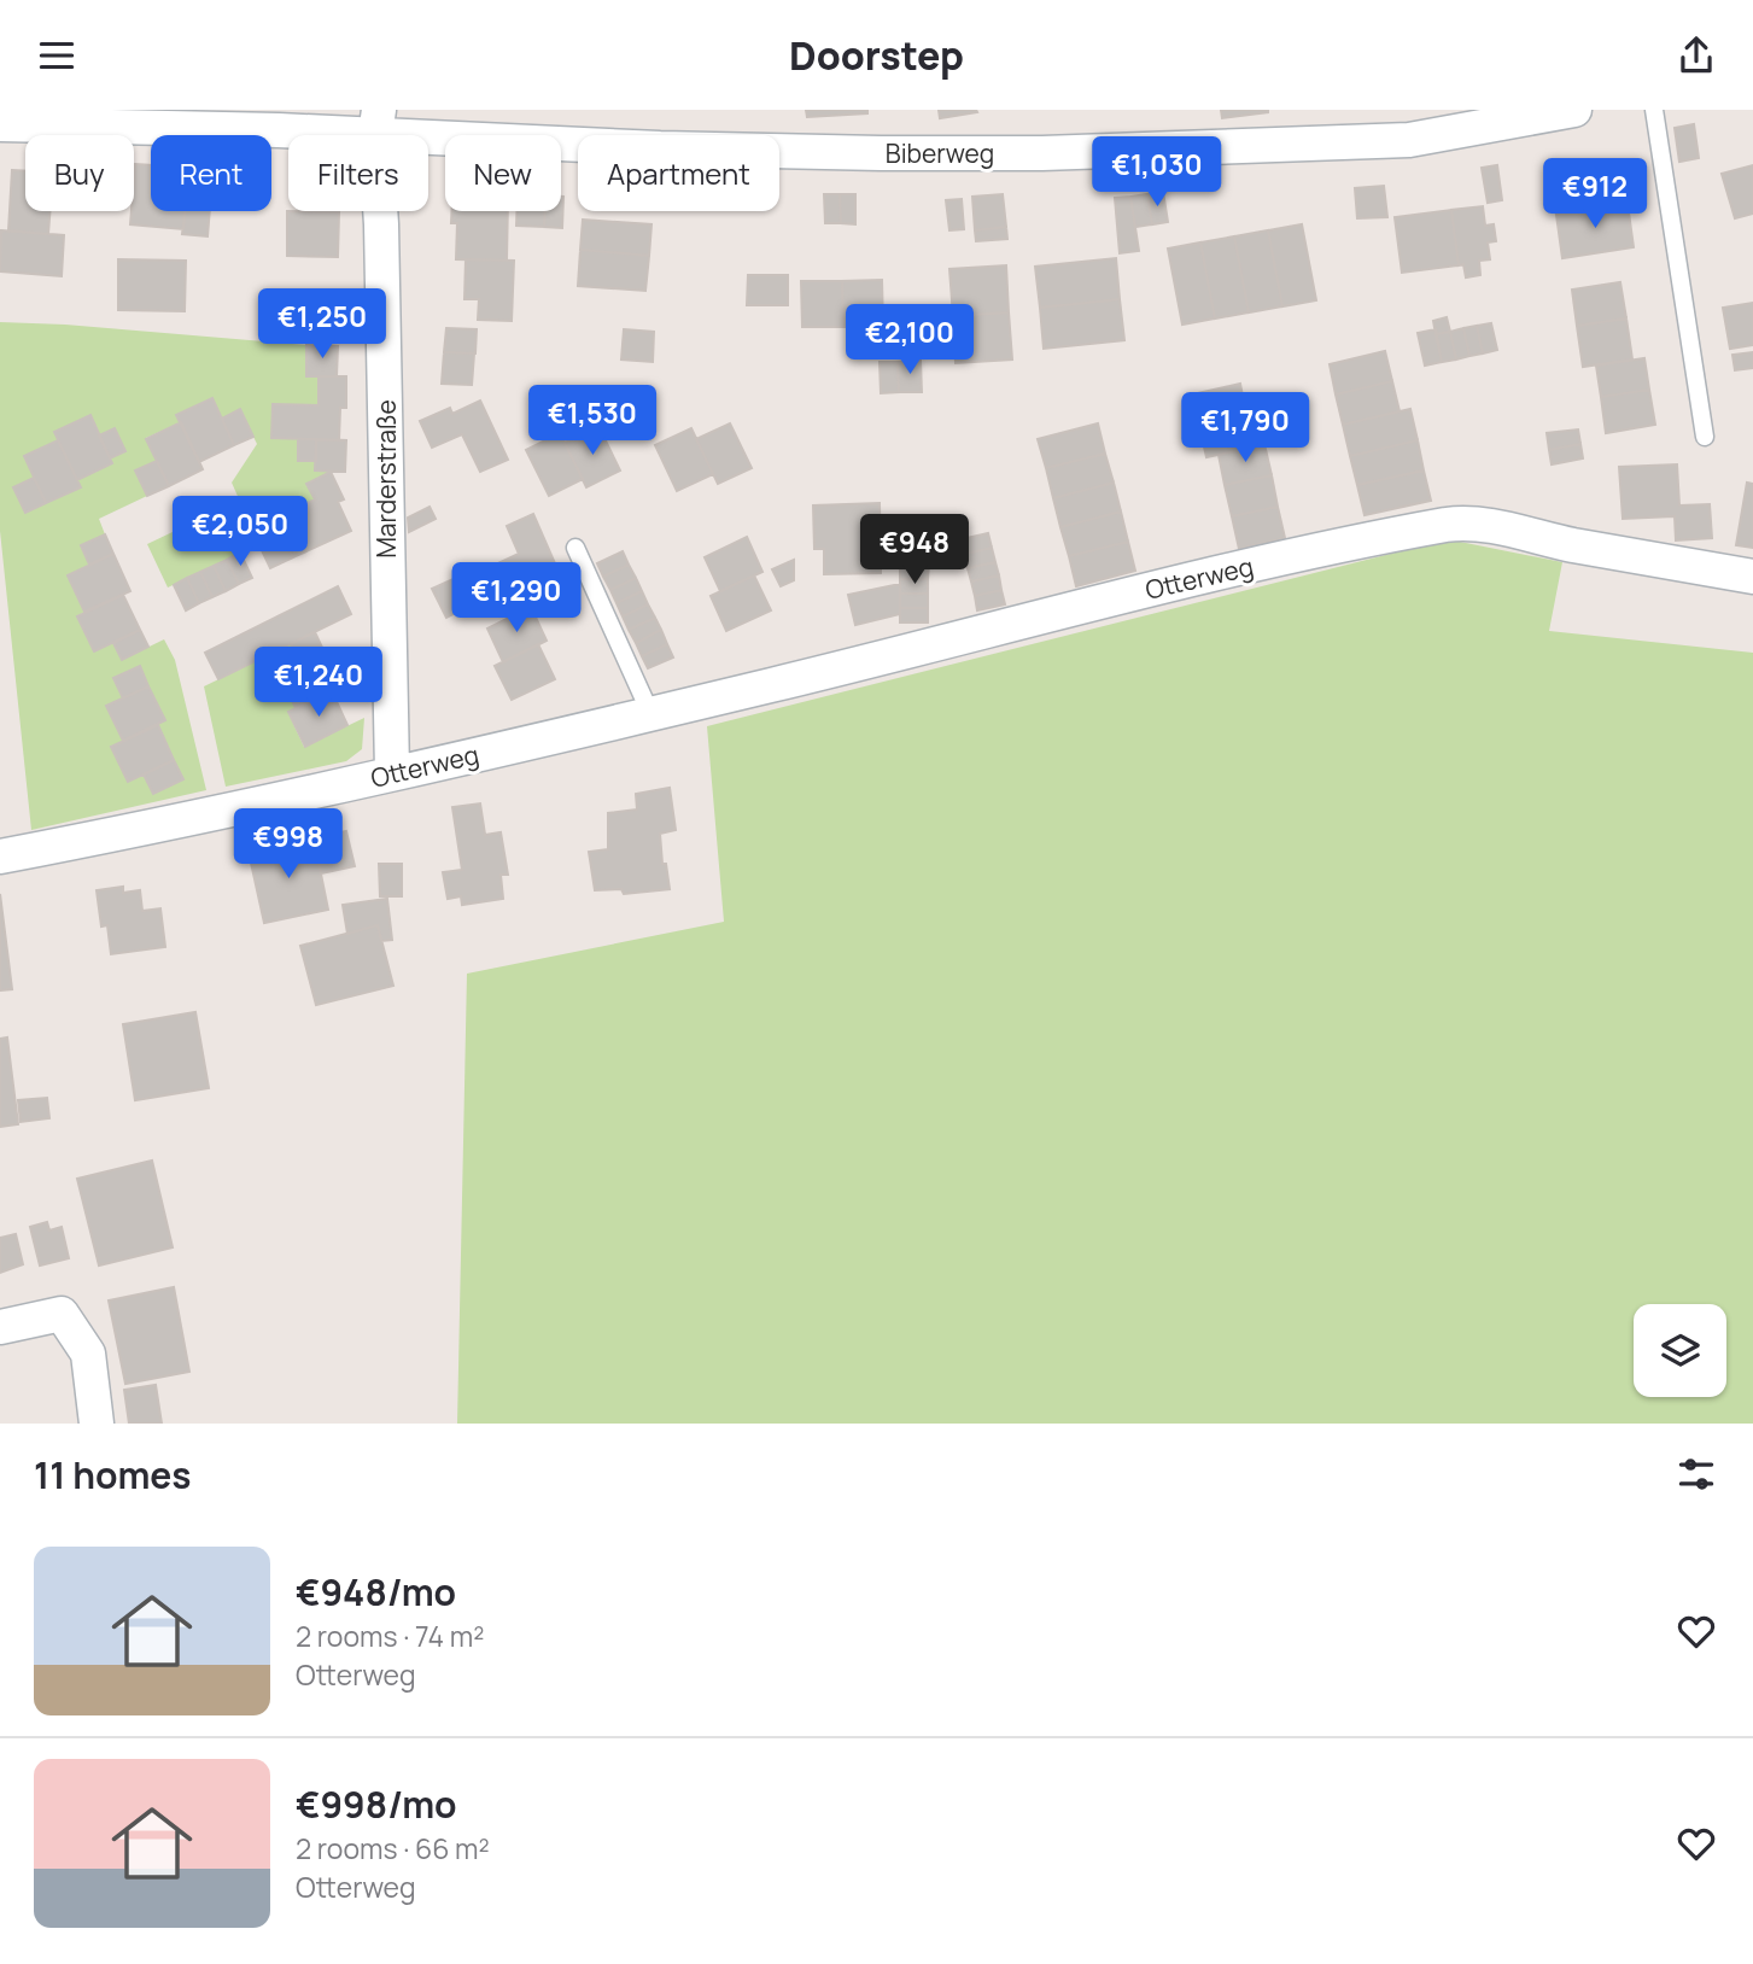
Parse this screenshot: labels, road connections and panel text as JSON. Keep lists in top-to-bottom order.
{
  "streets": {
    "street": ["Biberweg", "Marderstraße", "Otterweg"]
  },
  "crossings": [
    ["Biberweg", "Marderstraße"],
    ["Marderstraße", "Otterweg"]
  ],
  "page": {
    "header": "Doorstep",
    "chip": [
      "Buy",
      "Rent",
      "Filters",
      "New",
      "Apartment"
    ],
    "price": [
      "€1,030",
      "€912",
      "€1,250",
      "€2,100",
      "€1,530",
      "€1,790",
      "€2,050",
      "€948",
      "€1,290",
      "€1,240",
      "€998"
    ],
    "heading": "11 homes",
    "list": [
      {
        "name": "€948/mo",
        "note": "2 rooms · 74 m² · Otterweg"
      },
      {
        "name": "€998/mo",
        "note": "2 rooms · 66 m² · Otterweg"
      }
    ]
  }
}
